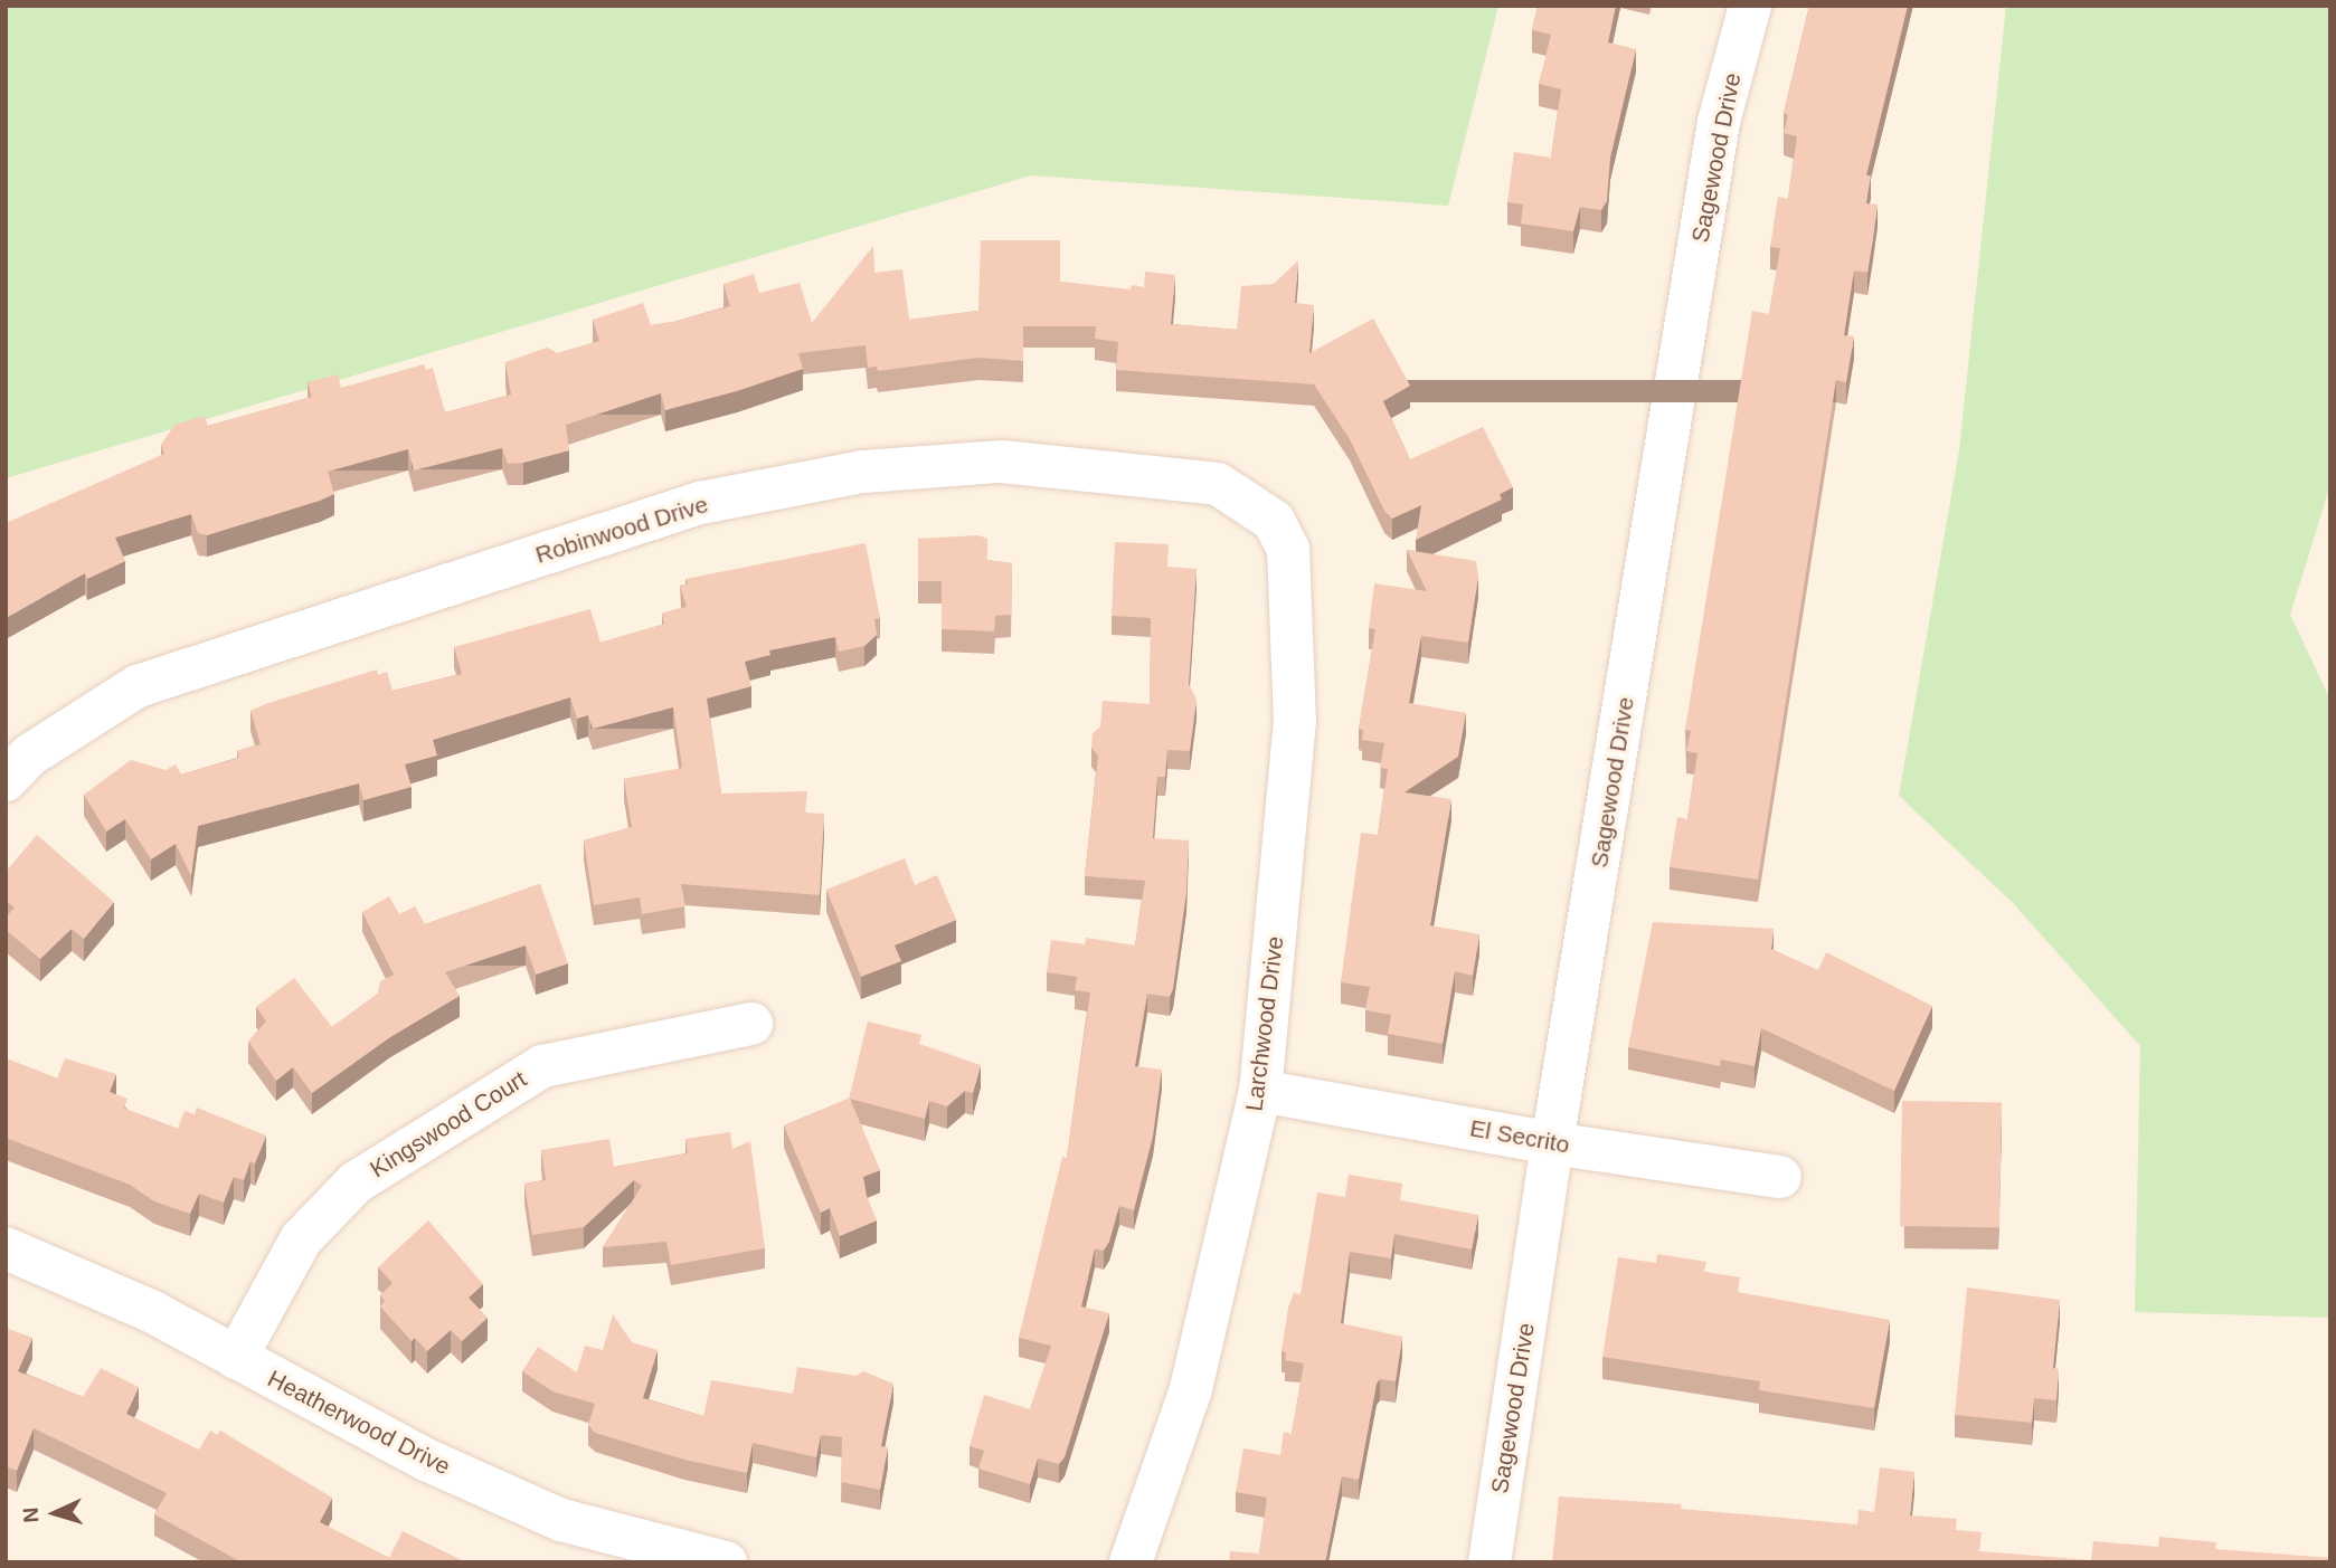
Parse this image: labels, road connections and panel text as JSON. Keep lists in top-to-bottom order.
{
  "streets": {
    "street": [
      "Sagewood Drive",
      "Robinwood Drive",
      "Larchwood Drive",
      "Kingswood Court",
      "El Secrito",
      "Heatherwood Drive"
    ]
  },
  "crossings": [
    ["Sagewood Drive", "El Secrito"],
    ["Robinwood Drive", "Larchwood Drive"],
    ["Larchwood Drive", "El Secrito"],
    ["Kingswood Court", "Heatherwood Drive"]
  ],
  "north": "left"
}
